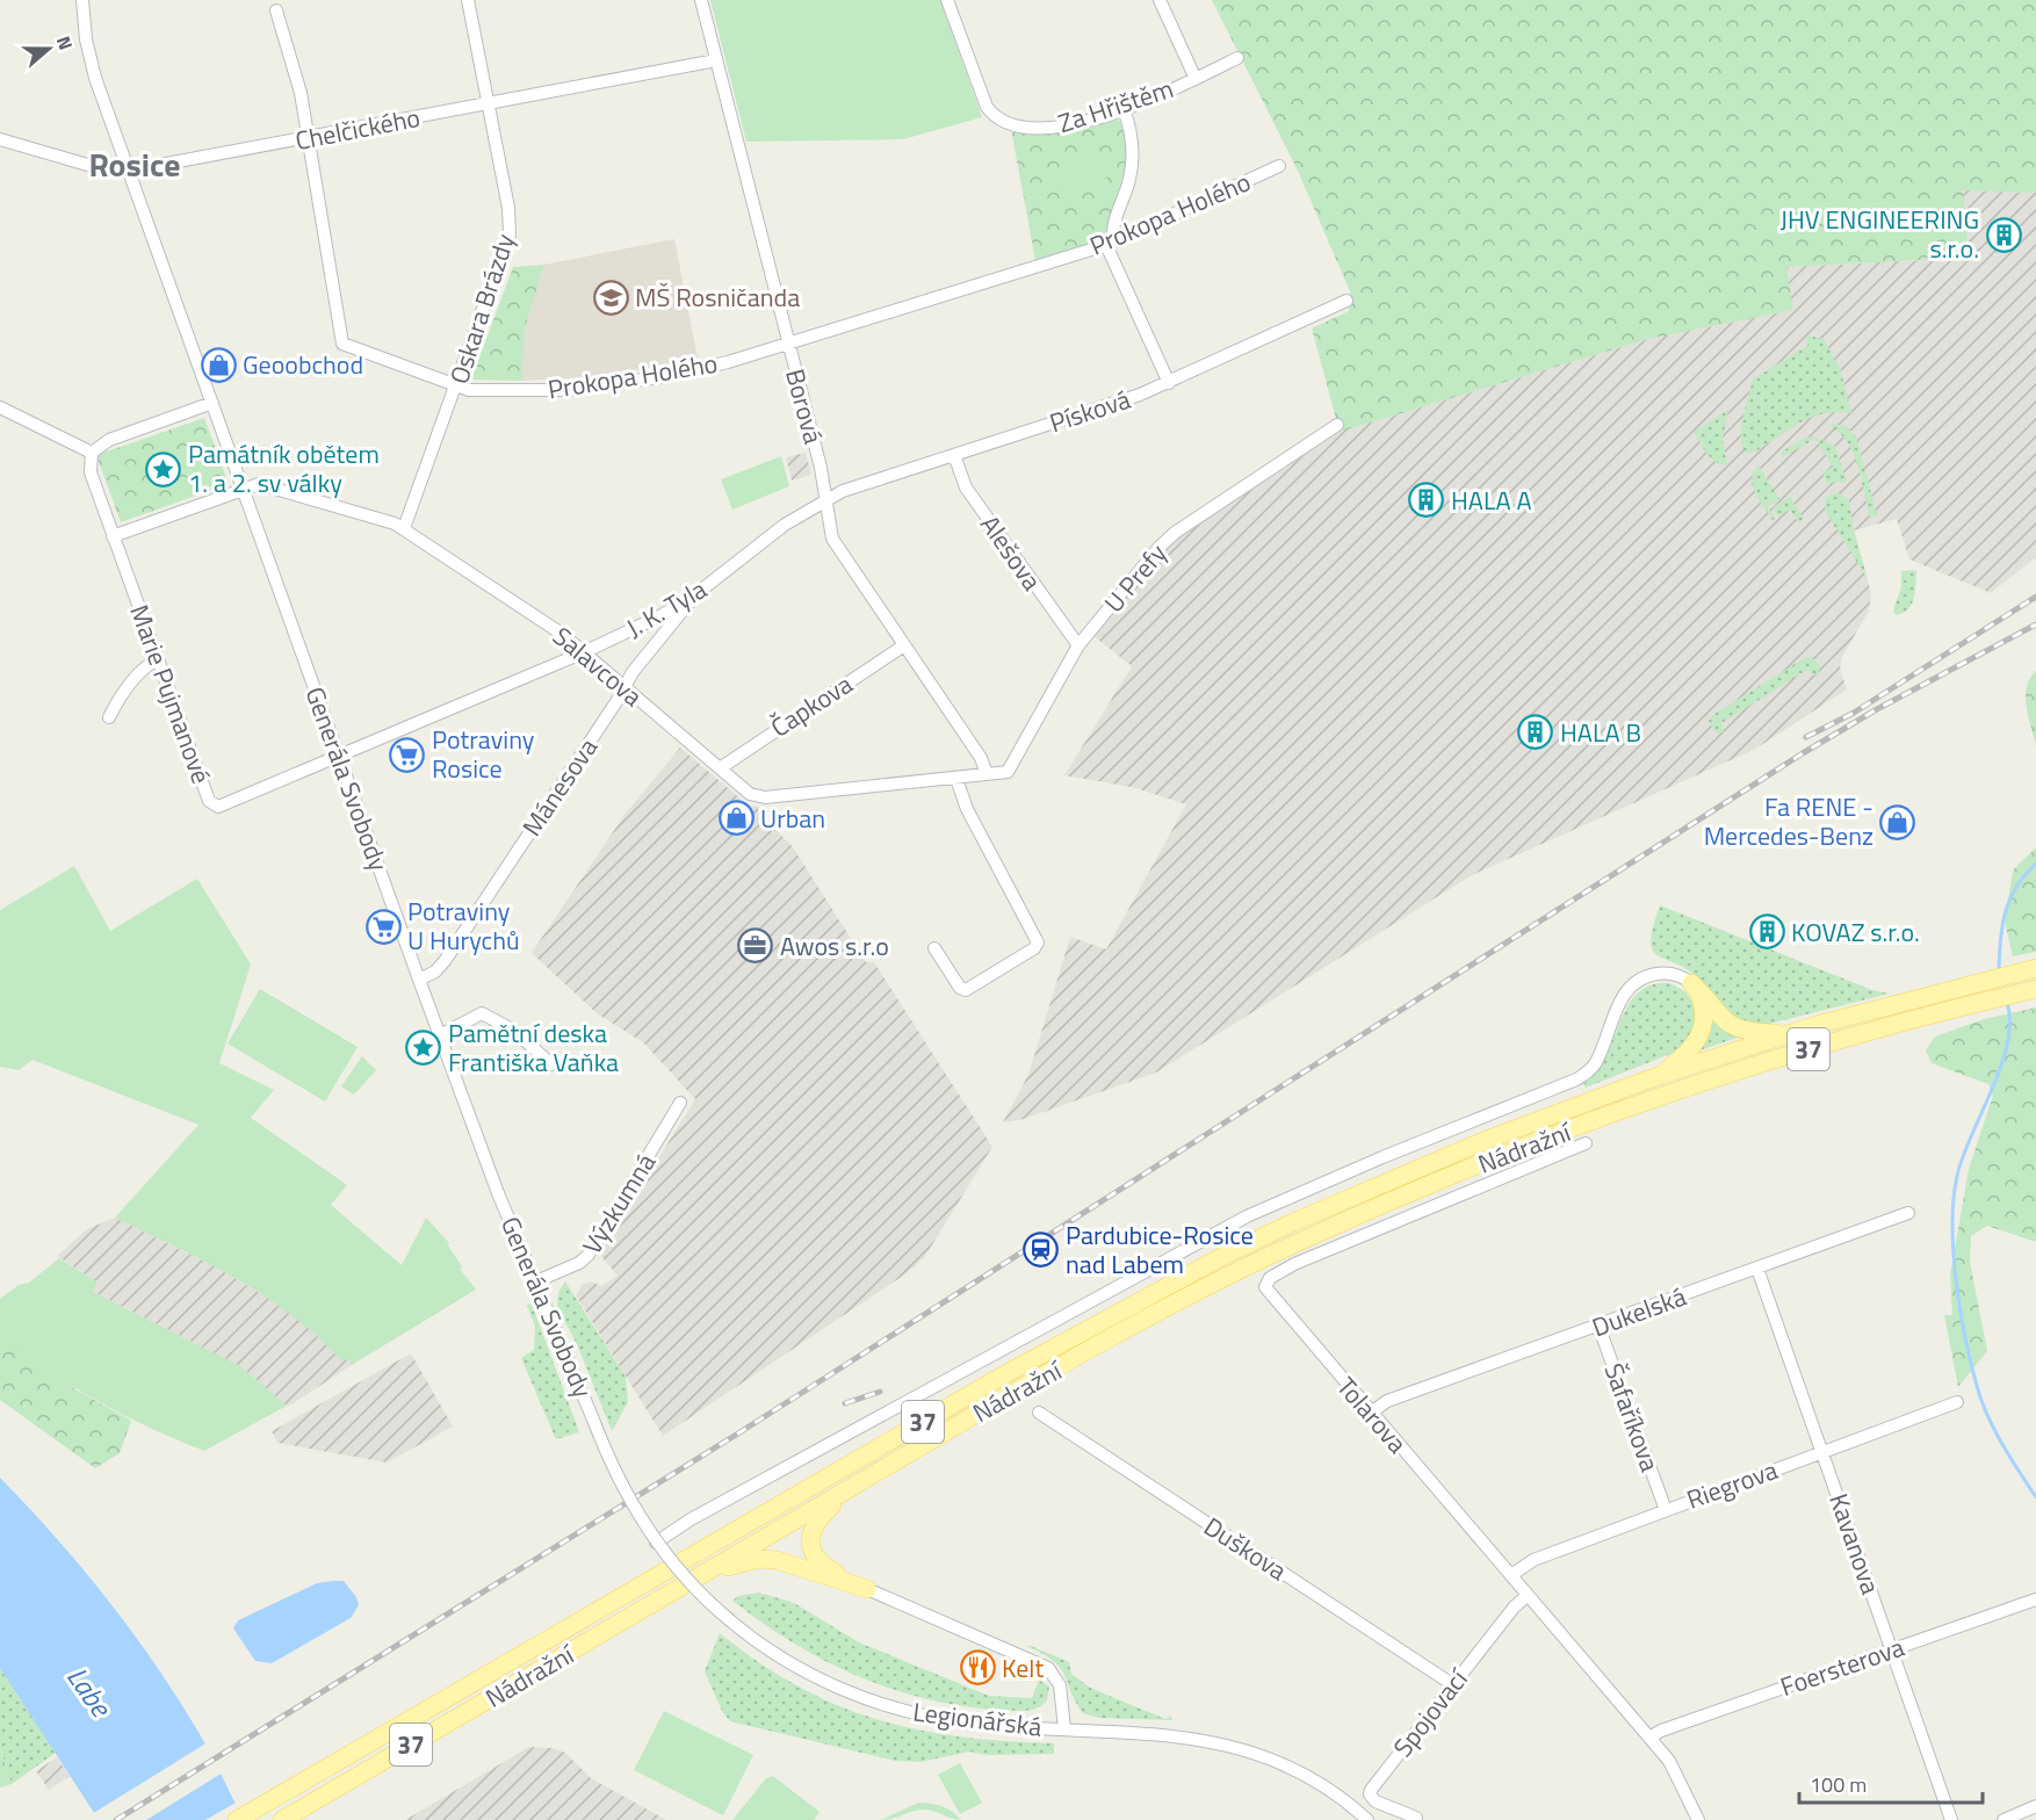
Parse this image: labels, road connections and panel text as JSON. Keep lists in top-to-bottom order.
{
  "streets": {
    "main road": ["37", "Nádražní"],
    "street": [
      "Za Hřištěm",
      "Chelčického",
      "Prokopa Holého",
      "Oskara Brázdy",
      "Borová",
      "Písková",
      "Alešova",
      "U Prefy",
      "J. K. Tyla",
      "Salavcova",
      "Marie Pujmanové",
      "Čapkova",
      "Generála Svobody",
      "Mánesova",
      "Výzkumná",
      "Dukelská",
      "Tolarova",
      "Šafaříkova",
      "Riegrova",
      "Kavanova",
      "Duškova",
      "Foersterova",
      "Spojovací",
      "Legionářská"
    ]
  },
  "crossings": [
    ["Chelčického", "Prokopa Holého"],
    ["Chelčického", "Oskara Brázdy"],
    ["Chelčického", "Borová"],
    ["Chelčického", "Generála Svobody"],
    ["Prokopa Holého", "Oskara Brázdy"],
    ["Prokopa Holého", "Borová"],
    ["Oskara Brázdy", "Salavcova"],
    ["Borová", "Písková"],
    ["Borová", "U Prefy"],
    ["Borová", "J. K. Tyla"],
    ["Borová", "Salavcova"],
    ["Borová", "Čapkova"],
    ["Písková", "Alešova"],
    ["Písková", "J. K. Tyla"],
    ["Alešova", "U Prefy"],
    ["U Prefy", "Salavcova"],
    ["J. K. Tyla", "Salavcova"],
    ["J. K. Tyla", "Marie Pujmanové"],
    ["J. K. Tyla", "Generála Svobody"],
    ["J. K. Tyla", "Mánesova"],
    ["Salavcova", "Marie Pujmanové"],
    ["Salavcova", "Čapkova"],
    ["Salavcova", "Generála Svobody"],
    ["Salavcova", "Mánesova"],
    ["Marie Pujmanové", "Generála Svobody"],
    ["Generála Svobody", "Mánesova"],
    ["Generála Svobody", "Výzkumná"],
    ["Generála Svobody", "Legionářská"],
    ["37", "Nádražní"],
    ["Dukelská", "Tolarova"],
    ["Dukelská", "Šafaříkova"],
    ["Dukelská", "Kavanova"],
    ["Tolarova", "Riegrova"],
    ["Tolarova", "Foersterova"],
    ["Tolarova", "Spojovací"],
    ["Šafaříkova", "Riegrova"],
    ["Riegrova", "Kavanova"],
    ["Kavanova", "Foersterova"],
    ["Duškova", "Spojovací"]
  ],
  "districts": ["Rosice"],
  "water": ["Labe"],
  "places": {
    "building": [
      "JHV ENGINEERING s.r.o.",
      "HALA A",
      "HALA B",
      "KOVAZ s.r.o."
    ],
    "school or university": ["MŠ Rosničanda"],
    "shop": ["Geoobchod", "Urban", "Fa RENE - Mercedes-Benz"],
    "place": ["Památník obětem 1. a 2. sv války", "Pamětní deska Františka Vaňka"],
    "supermarket": ["Potraviny Rosice", "Potraviny U Hurychů"],
    "office": ["Awos s.r.o"],
    "station": ["Pardubice-Rosice nad Labem"],
    "restaurant": ["Kelt"]
  },
  "scale_bar": "100 m",
  "north": "right"
}
